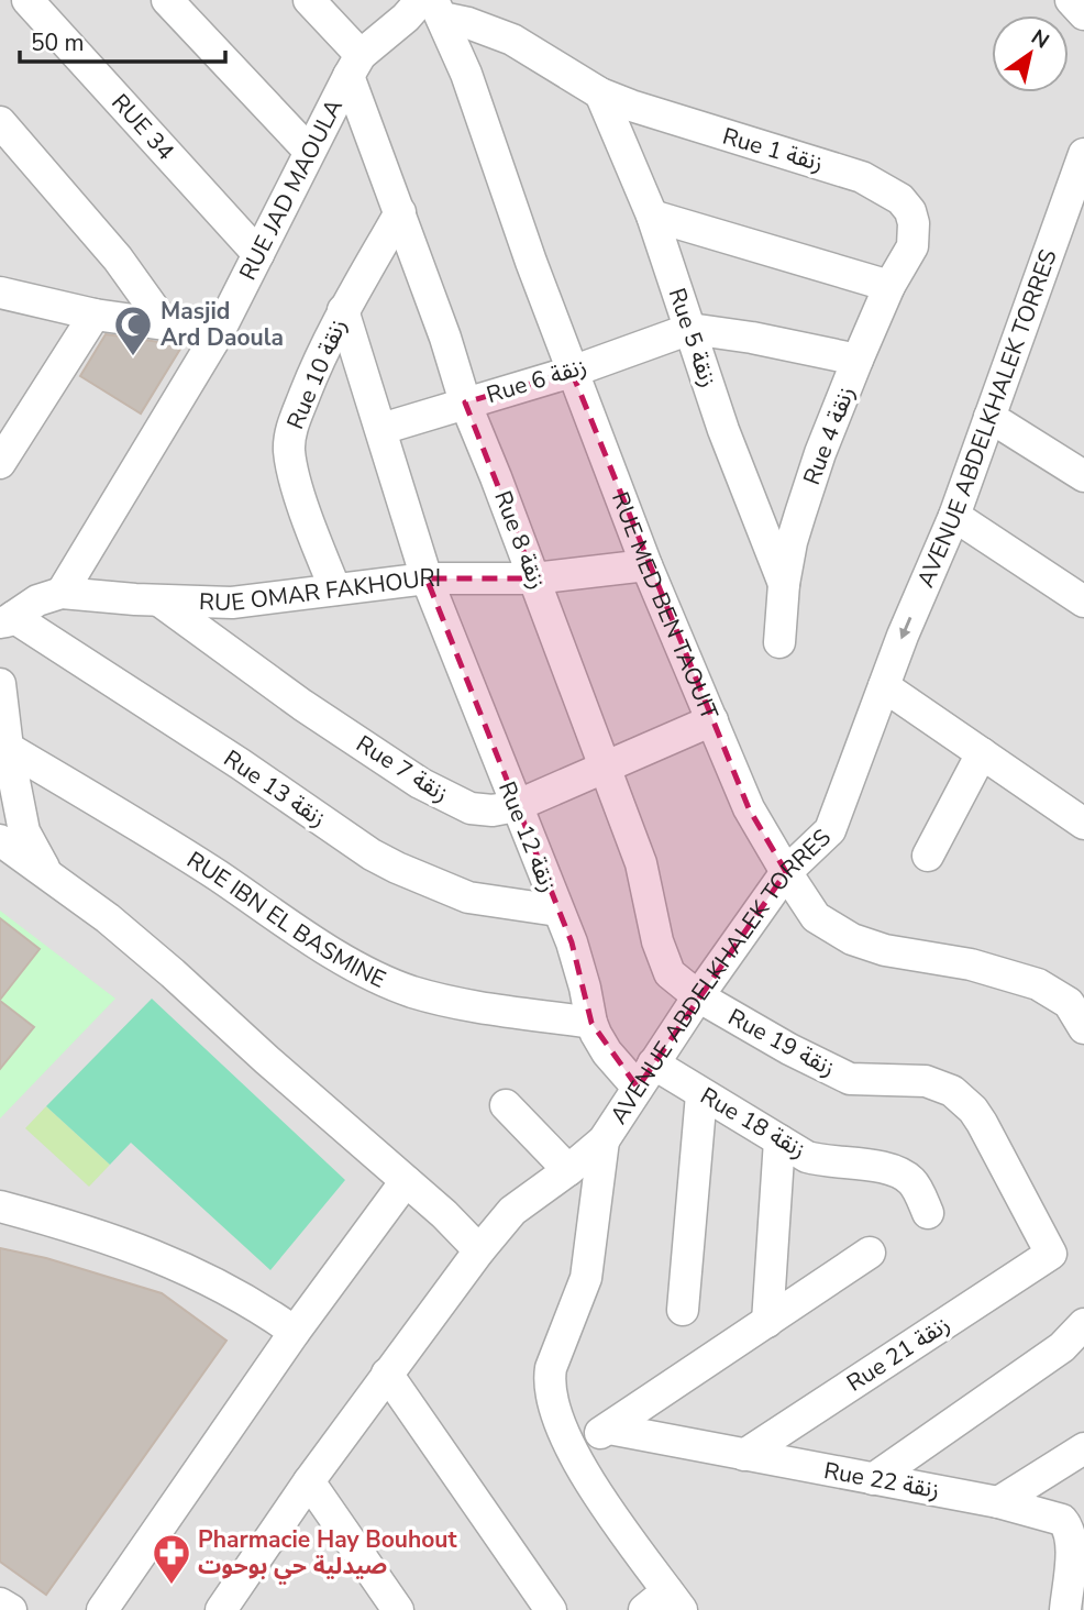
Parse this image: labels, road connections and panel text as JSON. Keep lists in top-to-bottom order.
{
  "streets": {
    "street": [
      "RUE 34",
      "Rue 1 زنقة",
      "RUE JAD MAOULA",
      "Rue 5 زنقة",
      "Rue 10 زنقة",
      "Rue 6 زنقة",
      "AVENUE ABDELKHALEK TORRES",
      "Rue 4 زنقة",
      "Rue 8 زنقة",
      "RUE OMAR FAKHOURI",
      "RUE MED BEN TAOUIT",
      "Rue 7 زنقة",
      "Rue 13 زنقة",
      "Rue 12 زنقة",
      "RUE IBN EL BASMINE",
      "Rue 19 زنقة",
      "Rue 18 زنقة",
      "Rue 21 زنقة",
      "Rue 22 زنقة"
    ]
  },
  "crossings": [
    ["RUE 34", "RUE JAD MAOULA"],
    ["Rue 1 زنقة", "RUE JAD MAOULA"],
    ["Rue 1 زنقة", "Rue 5 زنقة"],
    ["Rue 1 زنقة", "Rue 4 زنقة"],
    ["Rue 1 زنقة", "RUE MED BEN TAOUIT"],
    ["RUE JAD MAOULA", "Rue 8 زنقة"],
    ["RUE JAD MAOULA", "RUE OMAR FAKHOURI"],
    ["RUE JAD MAOULA", "RUE MED BEN TAOUIT"],
    ["Rue 5 زنقة", "Rue 6 زنقة"],
    ["Rue 5 زنقة", "Rue 4 زنقة"],
    ["Rue 10 زنقة", "Rue 8 زنقة"],
    ["Rue 10 زنقة", "RUE OMAR FAKHOURI"],
    ["Rue 10 زنقة", "Rue 12 زنقة"],
    ["Rue 6 زنقة", "Rue 8 زنقة"],
    ["Rue 6 زنقة", "RUE MED BEN TAOUIT"],
    ["Rue 6 زنقة", "Rue 12 زنقة"],
    ["AVENUE ABDELKHALEK TORRES", "Rue 8 زنقة"],
    ["AVENUE ABDELKHALEK TORRES", "RUE MED BEN TAOUIT"],
    ["AVENUE ABDELKHALEK TORRES", "Rue 12 زنقة"],
    ["AVENUE ABDELKHALEK TORRES", "Rue 19 زنقة"],
    ["AVENUE ABDELKHALEK TORRES", "Rue 18 زنقة"],
    ["Rue 8 زنقة", "RUE OMAR FAKHOURI"],
    ["Rue 8 زنقة", "Rue 7 زنقة"],
    ["Rue 8 زنقة", "Rue 19 زنقة"],
    ["RUE OMAR FAKHOURI", "RUE MED BEN TAOUIT"],
    ["RUE OMAR FAKHOURI", "Rue 7 زنقة"],
    ["RUE OMAR FAKHOURI", "Rue 13 زنقة"],
    ["RUE OMAR FAKHOURI", "Rue 12 زنقة"],
    ["RUE MED BEN TAOUIT", "Rue 7 زنقة"],
    ["Rue 7 زنقة", "Rue 12 زنقة"],
    ["Rue 13 زنقة", "Rue 12 زنقة"],
    ["Rue 12 زنقة", "RUE IBN EL BASMINE"],
    ["Rue 12 زنقة", "Rue 18 زنقة"],
    ["Rue 19 زنقة", "Rue 21 زنقة"],
    ["Rue 21 زنقة", "Rue 22 زنقة"]
  ],
  "places": {
    "mosque": ["Masjid Ard Daoula"],
    "pharmacy": ["Pharmacie Hay Bouhout صيدلية حي بوحوت"]
  },
  "scale_bar": "50 m",
  "north": "top right"
}
